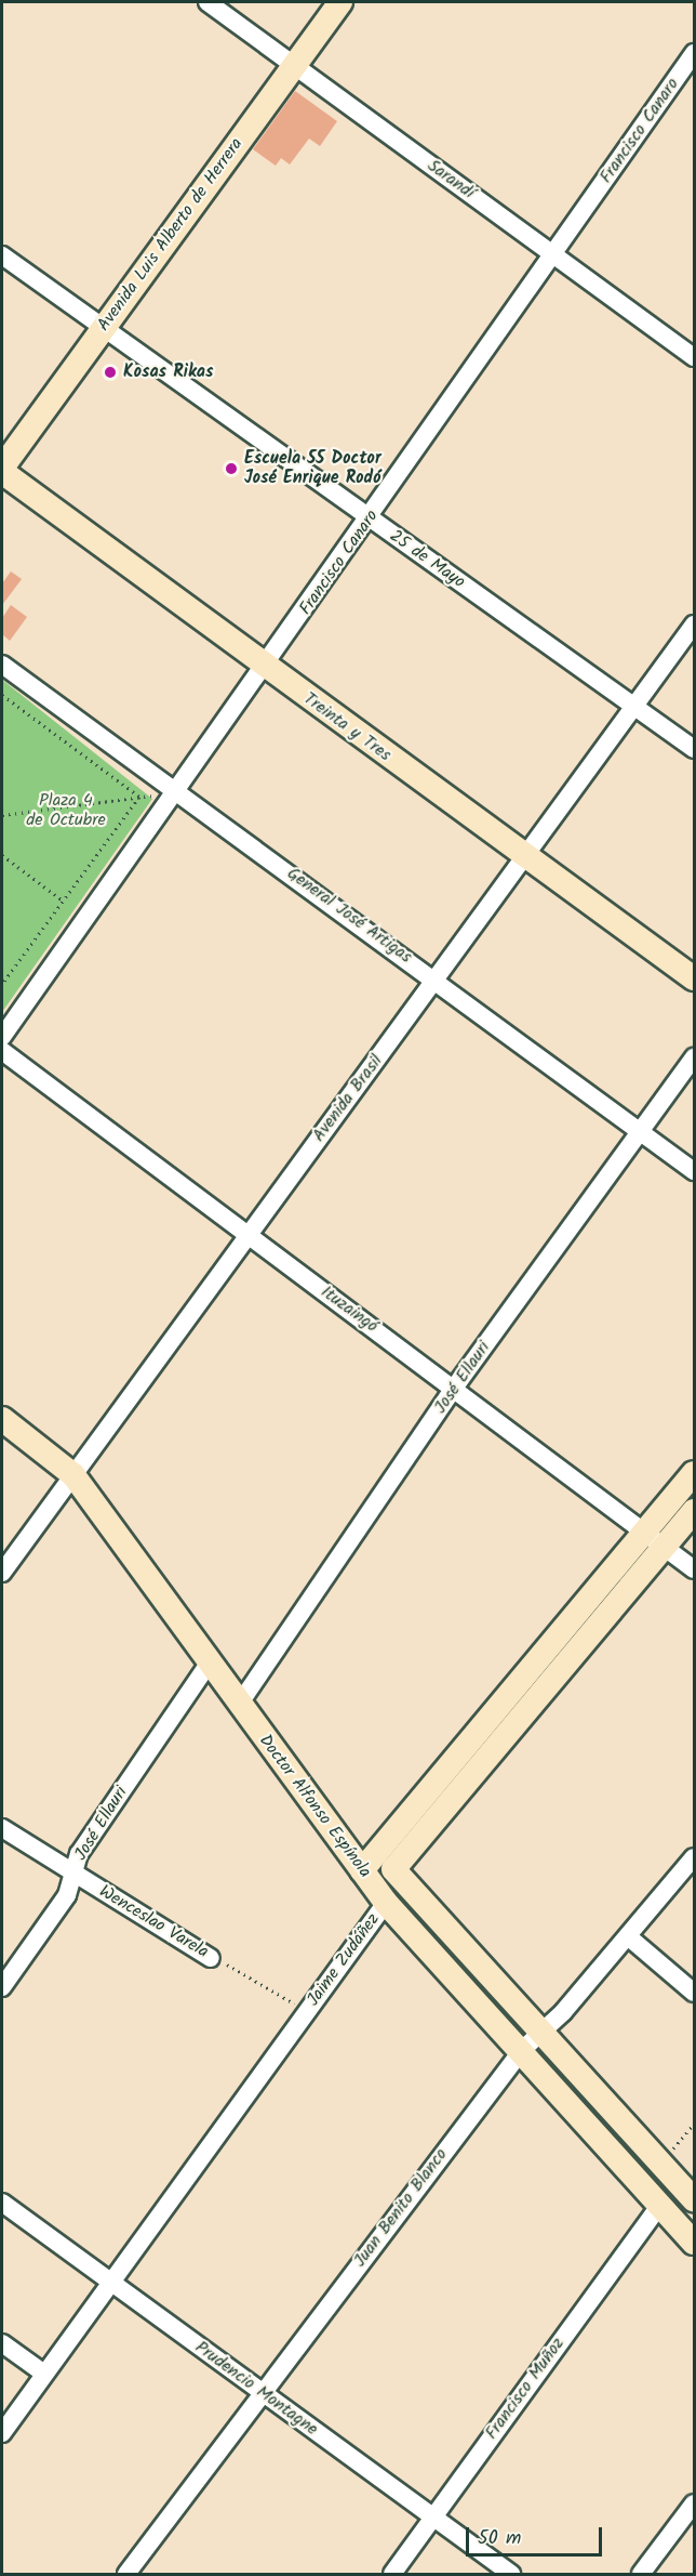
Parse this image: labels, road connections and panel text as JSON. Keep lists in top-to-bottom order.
{
  "streets": {
    "street": [
      "Francisco Canaro",
      "Sarandí",
      "Avenida Luis Alberto de Herrera",
      "25 de Mayo",
      "Treinta y Tres",
      "General José Artigas",
      "Avenida Brasil",
      "Ituzaingó",
      "José Ellauri",
      "Doctor Alfonso Espínola",
      "Wenceslao Varela",
      "Jaime Zudáñez",
      "Juan Benito Blanco",
      "Prudencio Montagne",
      "Francisco Muñoz"
    ]
  },
  "crossings": [
    ["Francisco Canaro", "Sarandí"],
    ["Francisco Canaro", "25 de Mayo"],
    ["Francisco Canaro", "Treinta y Tres"],
    ["Francisco Canaro", "General José Artigas"],
    ["Sarandí", "Avenida Luis Alberto de Herrera"],
    ["Avenida Luis Alberto de Herrera", "25 de Mayo"],
    ["Avenida Luis Alberto de Herrera", "Treinta y Tres"],
    ["25 de Mayo", "Avenida Brasil"],
    ["Treinta y Tres", "Avenida Brasil"],
    ["General José Artigas", "Avenida Brasil"],
    ["General José Artigas", "José Ellauri"],
    ["Avenida Brasil", "Ituzaingó"],
    ["Avenida Brasil", "Doctor Alfonso Espínola"],
    ["Ituzaingó", "José Ellauri"],
    ["Ituzaingó", "Jaime Zudáñez"],
    ["José Ellauri", "Doctor Alfonso Espínola"],
    ["José Ellauri", "Wenceslao Varela"],
    ["Doctor Alfonso Espínola", "Jaime Zudáñez"],
    ["Doctor Alfonso Espínola", "Juan Benito Blanco"],
    ["Doctor Alfonso Espínola", "Francisco Muñoz"],
    ["Wenceslao Varela", "Jaime Zudáñez"],
    ["Jaime Zudáñez", "Prudencio Montagne"],
    ["Juan Benito Blanco", "Prudencio Montagne"],
    ["Prudencio Montagne", "Francisco Muñoz"]
  ],
  "parks": ["Plaza 4 de Octubre"],
  "places": ["Kosas Rikas", "Escuela 55 Doctor José Enrique Rodó"],
  "scale_bar": "50 m"
}
